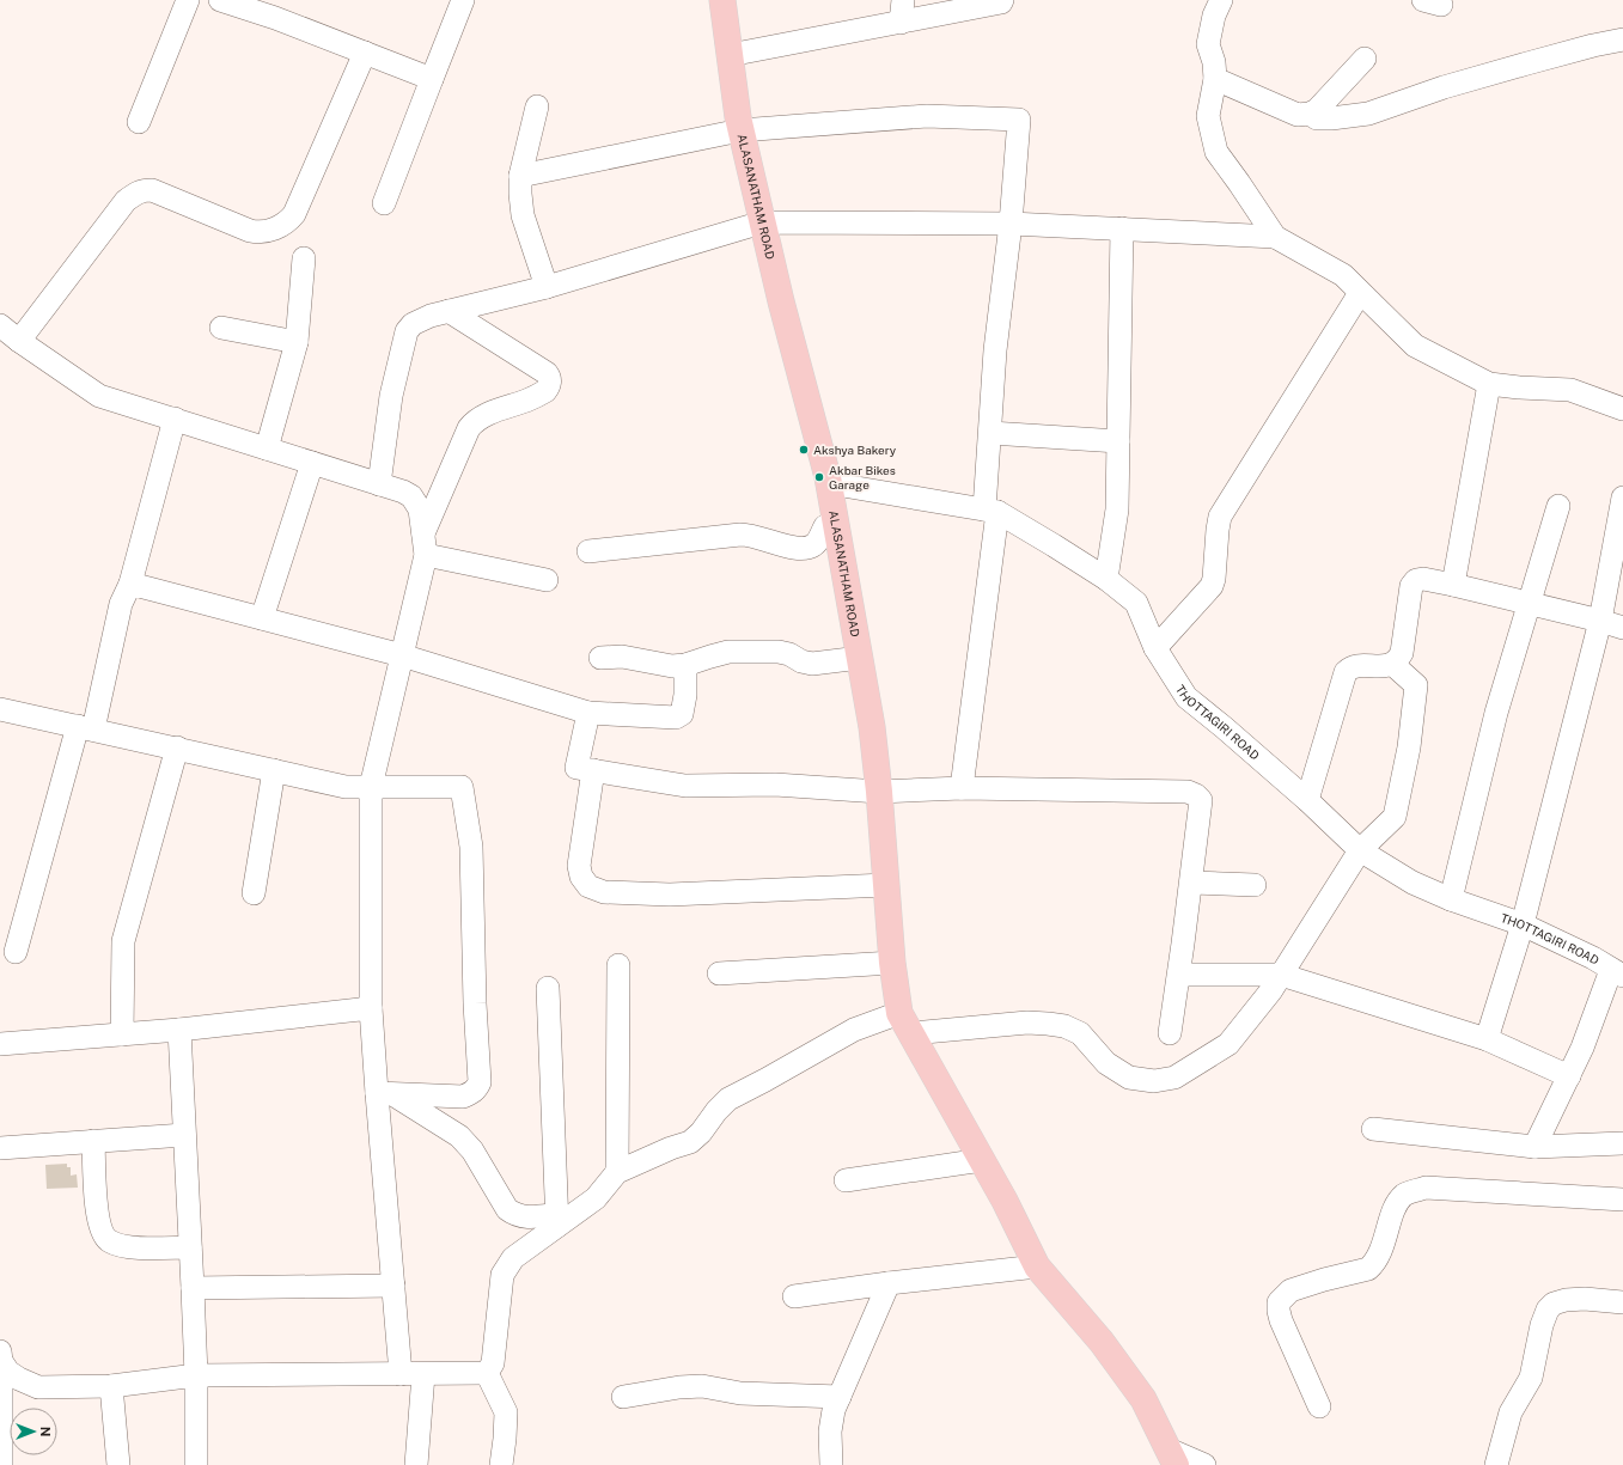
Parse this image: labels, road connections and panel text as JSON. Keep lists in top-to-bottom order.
{
  "streets": {
    "main road": ["ALASANATHAM ROAD"],
    "street": ["THOTTAGIRI ROAD"]
  },
  "crossings": [
    ["ALASANATHAM ROAD", "THOTTAGIRI ROAD"]
  ],
  "places": ["Akshya Bakery", "Akbar Bikes Garage"],
  "north": "right"
}
